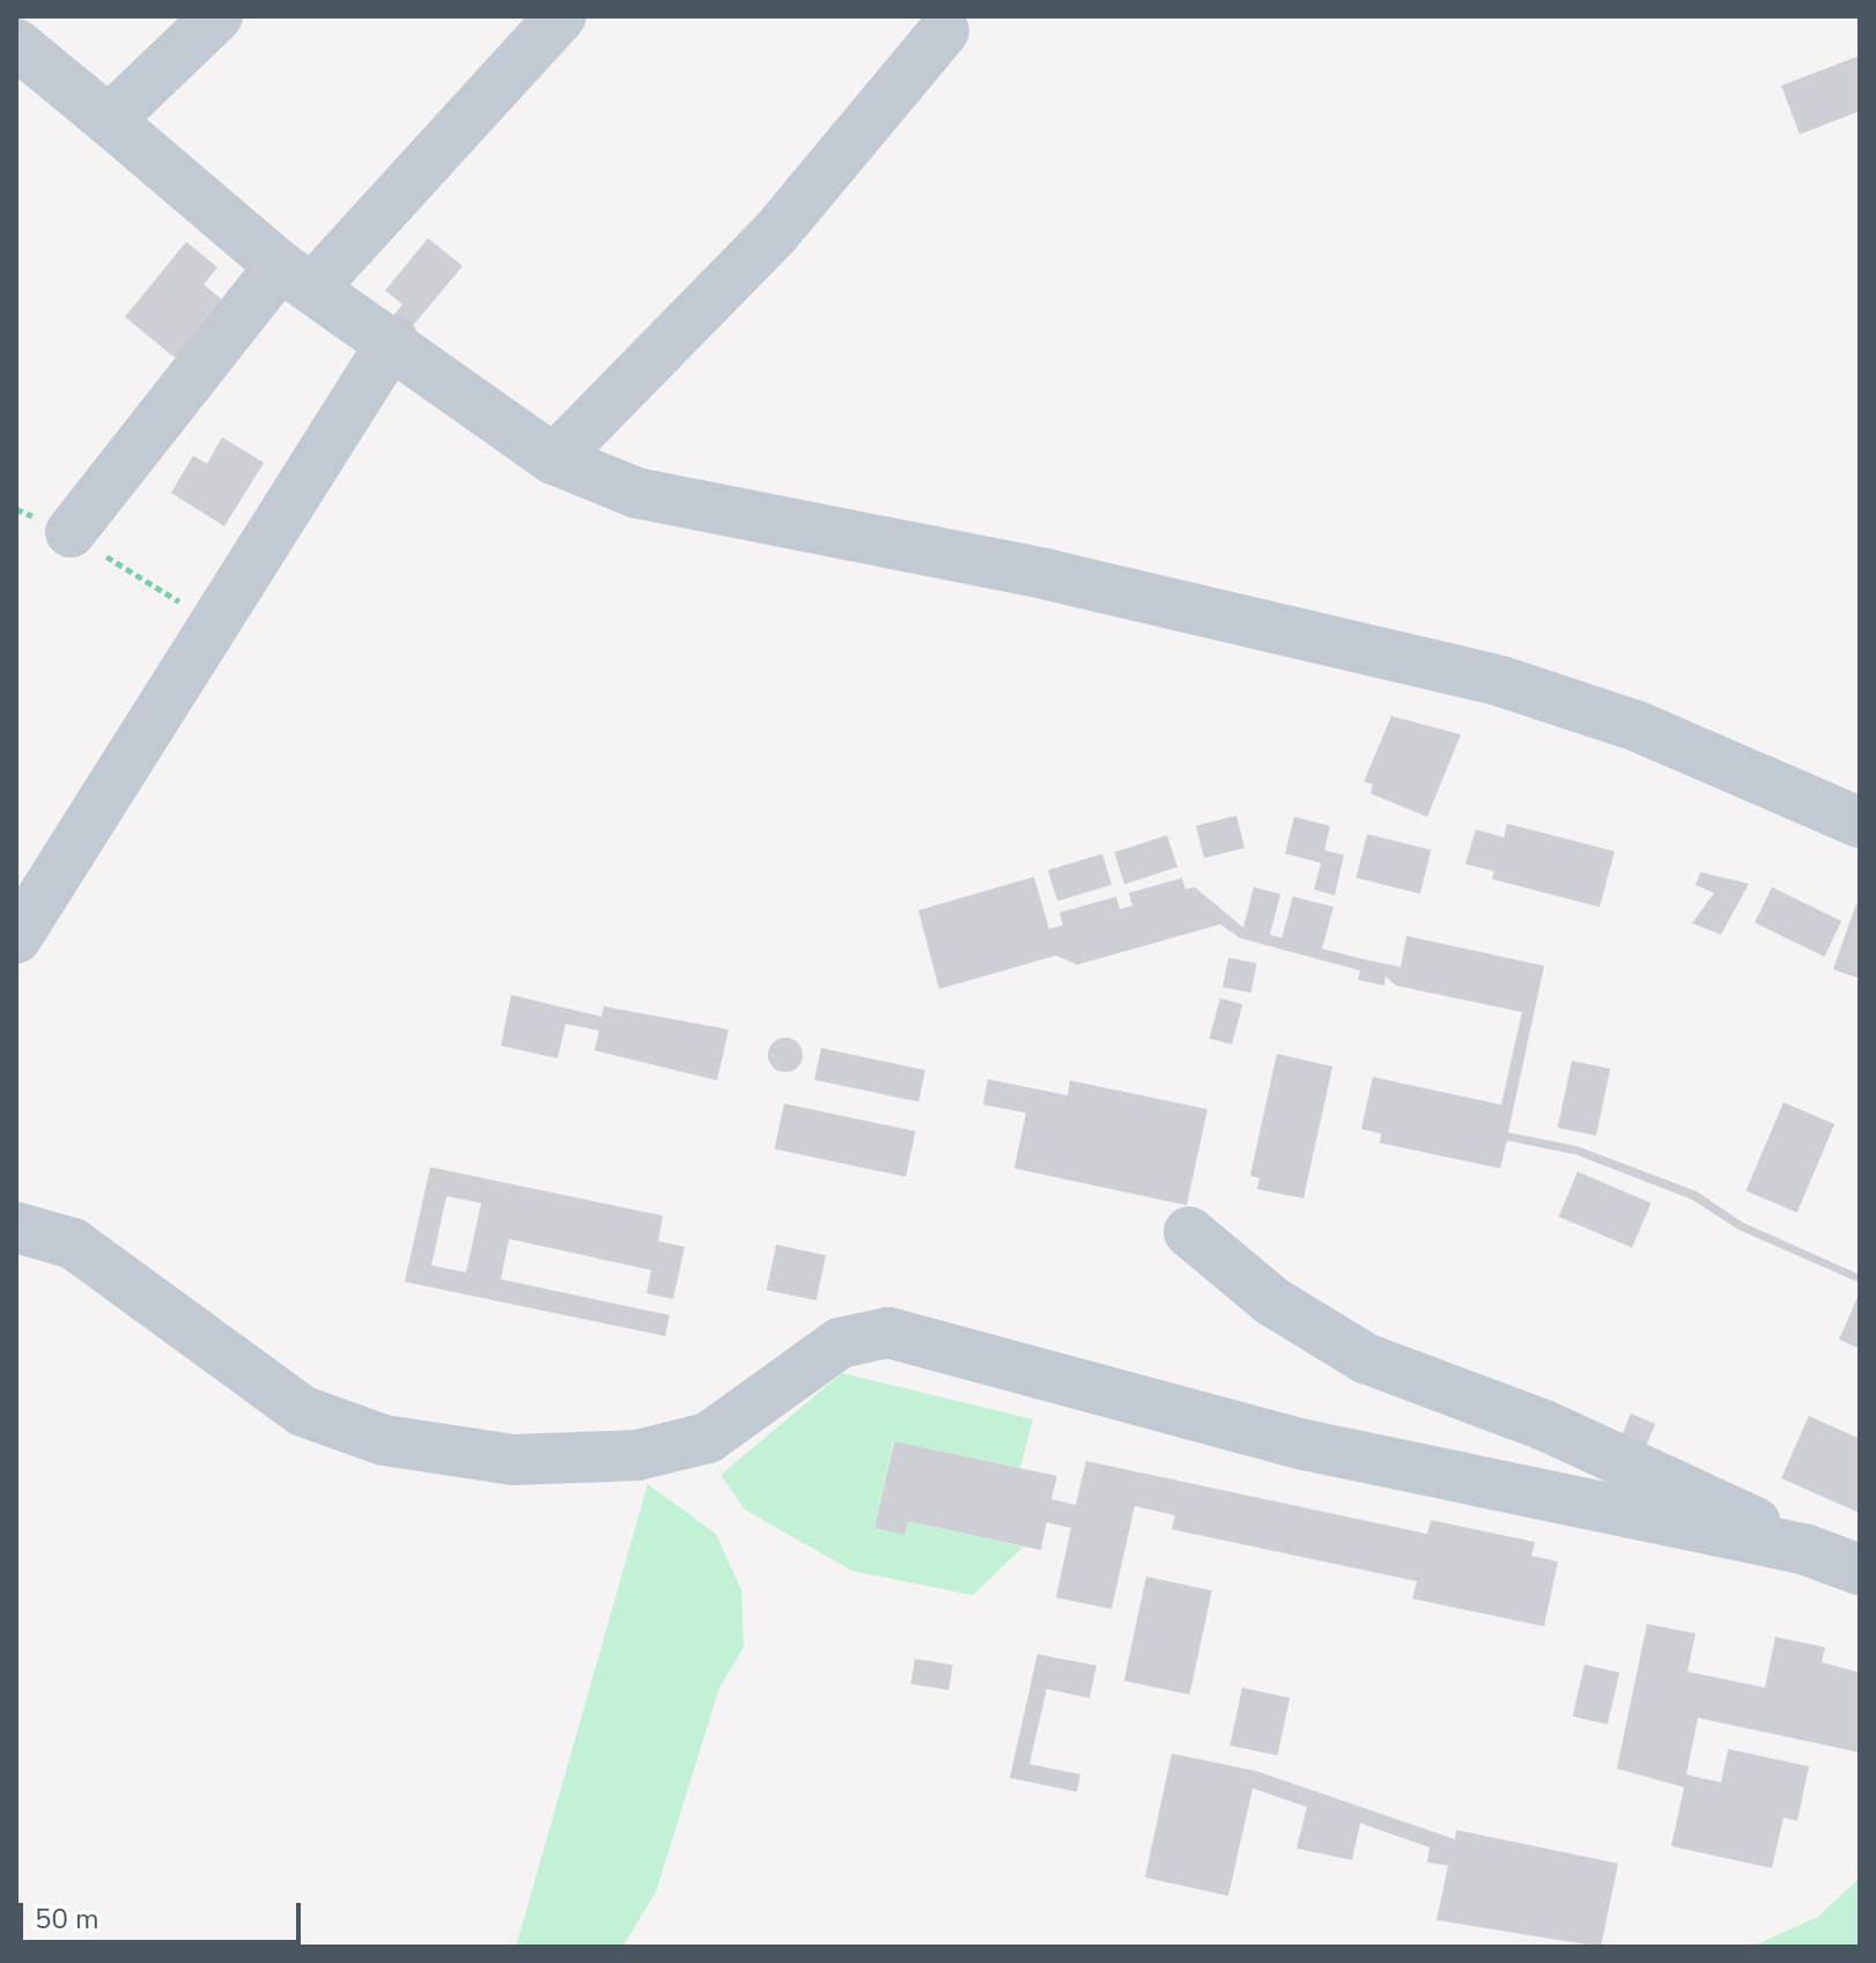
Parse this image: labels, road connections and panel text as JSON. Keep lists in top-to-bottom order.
{
  "scale_bar": "50 m"
}
